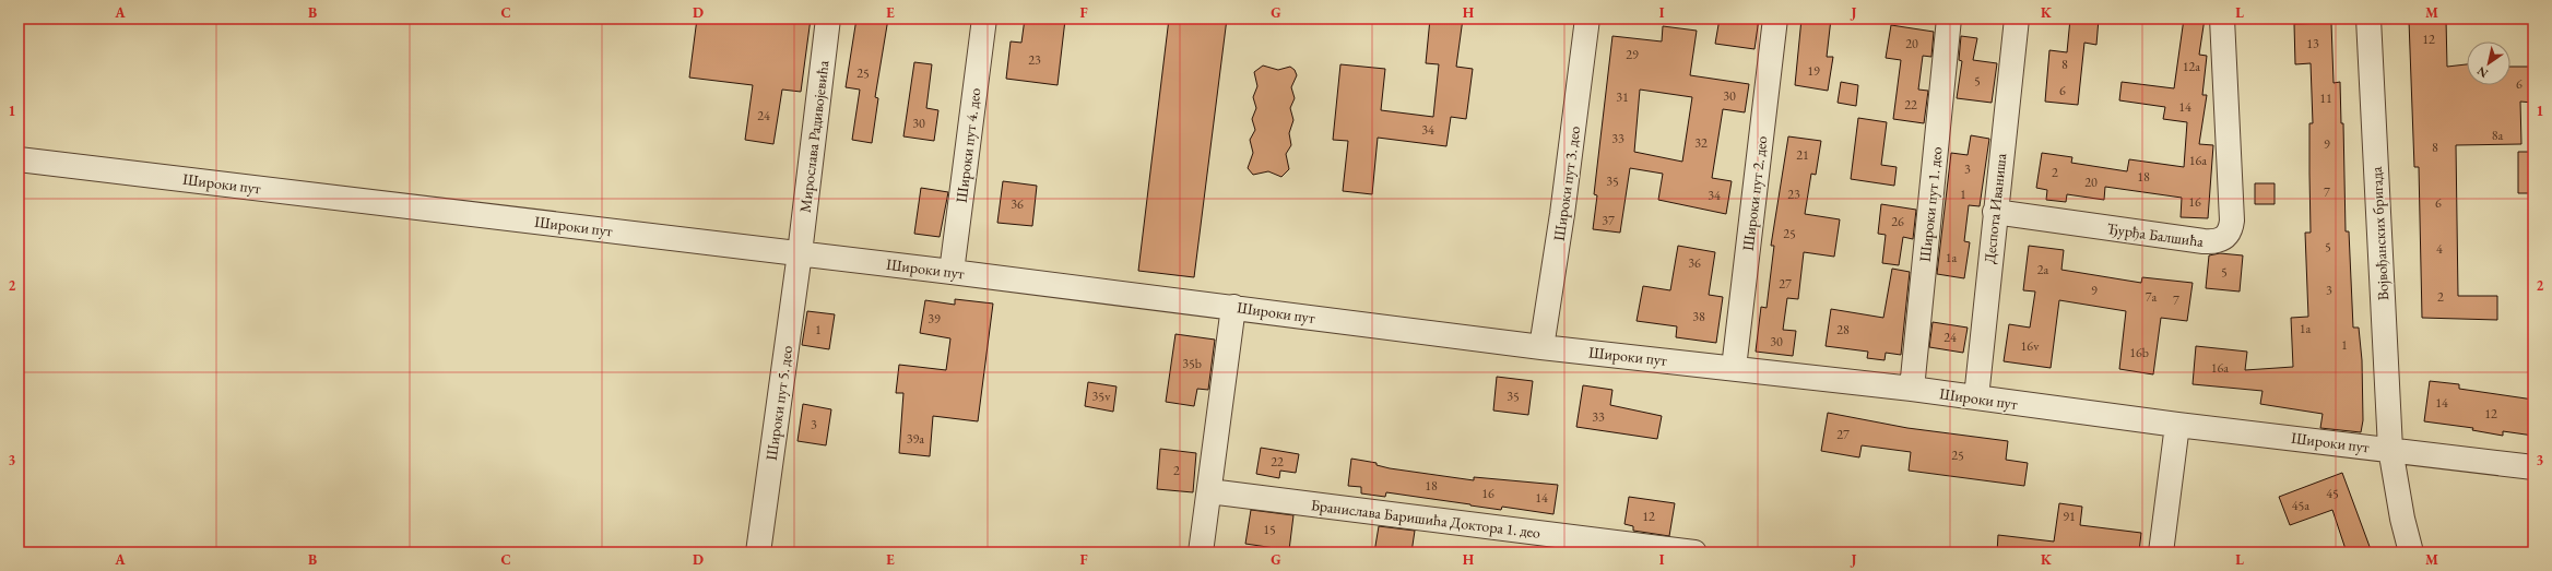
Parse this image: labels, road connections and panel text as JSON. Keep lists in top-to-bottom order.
{
  "streets": {
    "street": [
      "Мирослава Радивојевића",
      "Широки пут 4. део",
      "Широки пут",
      "Широки пут 3. део",
      "Широки пут 2. део",
      "Широки пут 1. део",
      "Деспота Иваниша",
      "Војвођанских бригада",
      "Ђурђа Балшића",
      "Широки пут 5. део",
      "Бранислава Баришића Доктора 1. део"
    ]
  },
  "crossings": [
    ["Мирослава Радивојевића", "Широки пут"],
    ["Мирослава Радивојевића", "Широки пут 5. део"],
    ["Широки пут 4. део", "Широки пут"],
    ["Широки пут", "Широки пут 3. део"],
    ["Широки пут", "Широки пут 2. део"],
    ["Широки пут", "Широки пут 1. део"],
    ["Широки пут", "Деспота Иваниша"],
    ["Широки пут", "Војвођанских бригада"],
    ["Широки пут", "Широки пут 5. део"],
    ["Деспота Иваниша", "Ђурђа Балшића"]
  ],
  "house_numbers": [
    "12",
    "20",
    "13",
    "29",
    "23",
    "8",
    "12a",
    "19",
    "25",
    "5",
    "6",
    "6",
    "30",
    "31",
    "11",
    "22",
    "14",
    "24",
    "30",
    "34",
    "8a",
    "33",
    "32",
    "9",
    "8",
    "21",
    "16a",
    "3",
    "2",
    "18",
    "35",
    "20",
    "7",
    "23",
    "1",
    "34",
    "16",
    "6",
    "36",
    "37",
    "26",
    "25",
    "5",
    "4",
    "1a",
    "36",
    "2a",
    "5",
    "27",
    "9",
    "3",
    "7a",
    "2",
    "7",
    "38",
    "39",
    "1a",
    "1",
    "28",
    "24",
    "30",
    "1",
    "16v",
    "16b",
    "35b",
    "16a",
    "35v",
    "35",
    "14",
    "12",
    "33",
    "3",
    "27",
    "39a",
    "25",
    "22",
    "2",
    "18",
    "16",
    "45",
    "14",
    "45a",
    "12",
    "91",
    "15"
  ],
  "north": "bottom left",
  "grid": {
    "columns": [
      "A",
      "B",
      "C",
      "D",
      "E",
      "F",
      "G",
      "H",
      "I",
      "J",
      "K",
      "L",
      "M"
    ],
    "rows": ["1", "2", "3"]
  }
}
